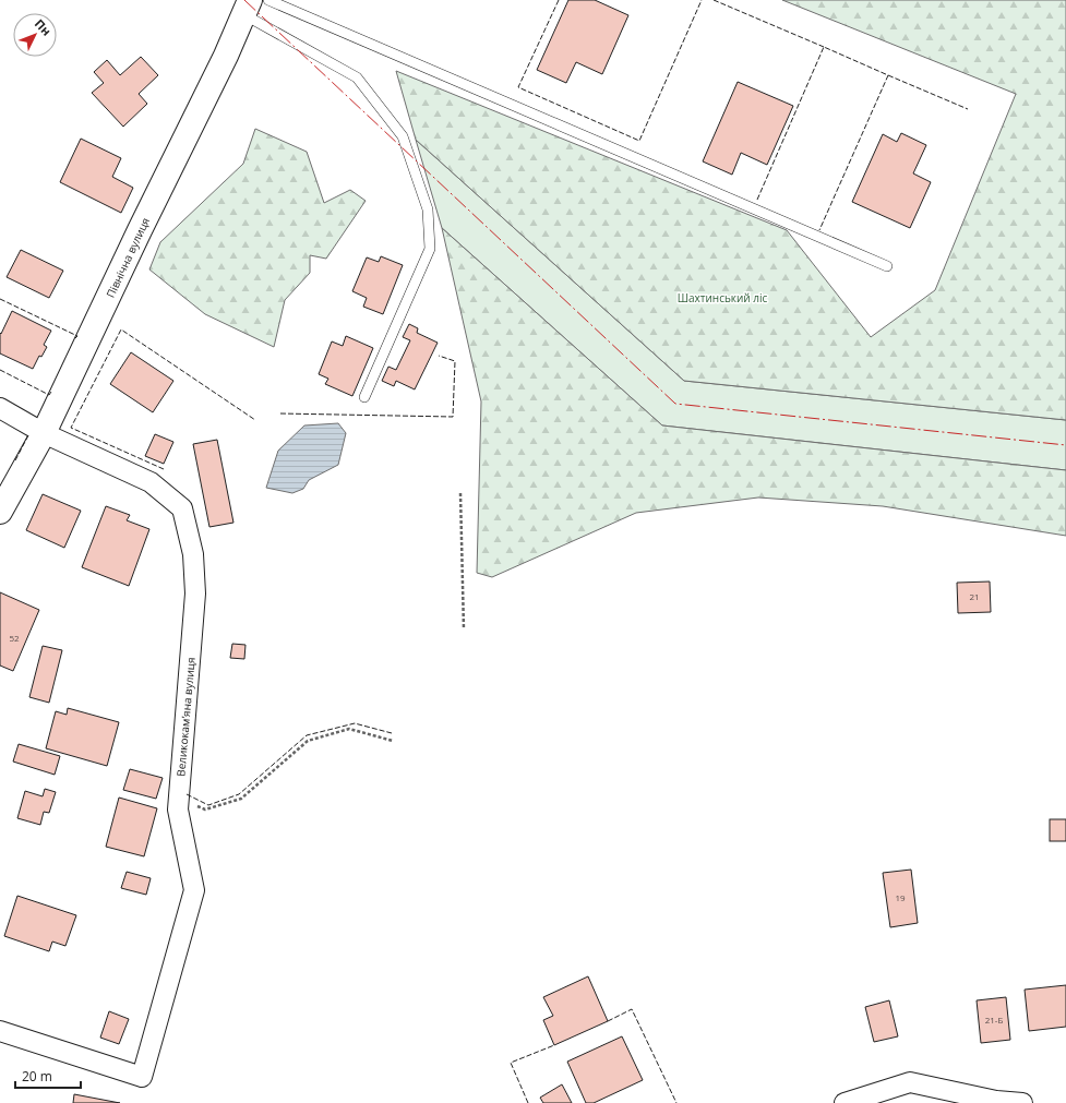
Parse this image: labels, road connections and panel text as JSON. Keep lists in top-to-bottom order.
{
  "streets": {
    "street": ["Північна вулиця", "Великокамʼяна вулиця"]
  },
  "crossings": [
    ["Північна вулиця", "Великокамʼяна вулиця"]
  ],
  "parks": ["Шахтинський ліс"],
  "house_numbers": [
    "21",
    "52",
    "19",
    "21-Б"
  ],
  "scale_bar": "20 m",
  "north": "top right"
}
